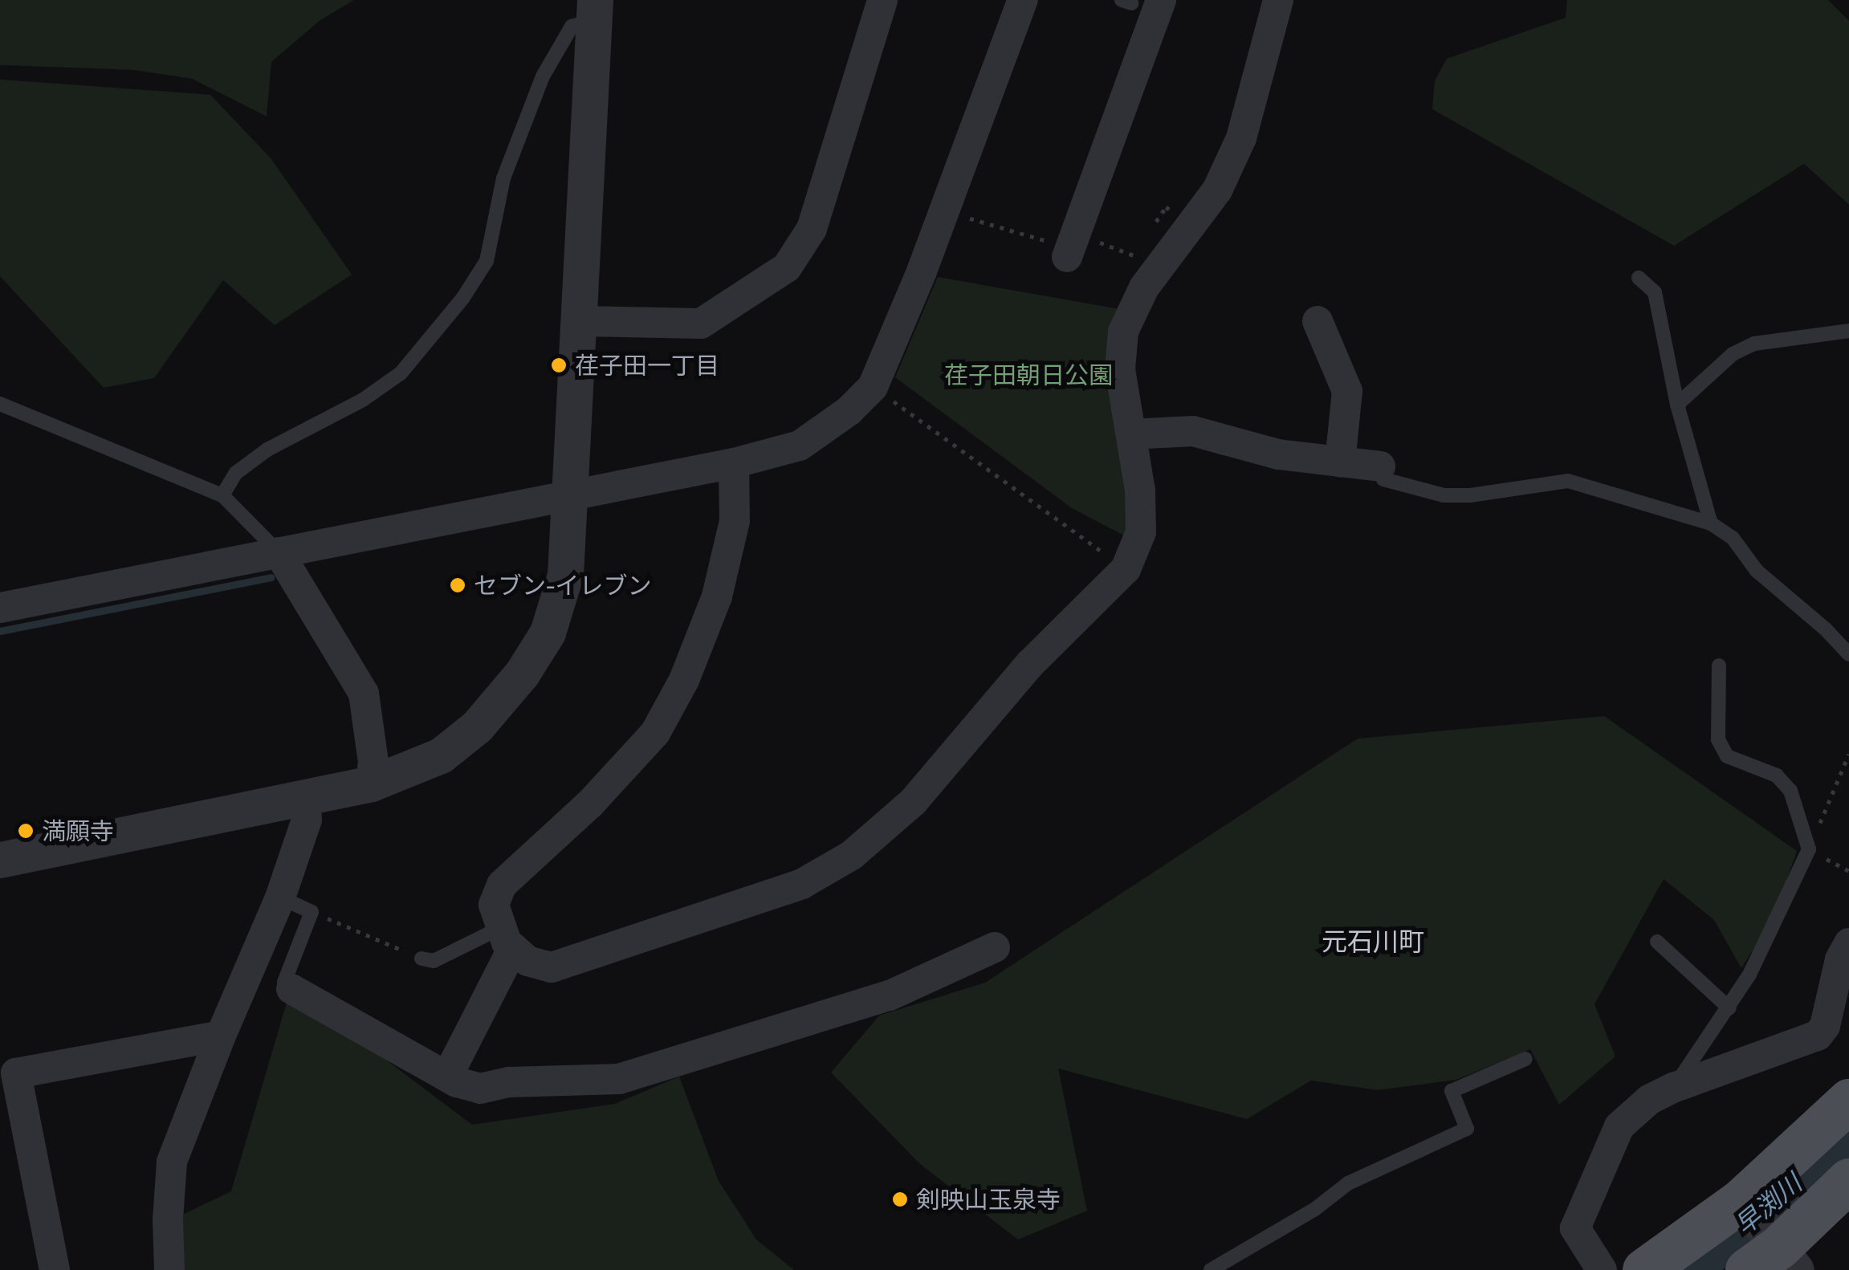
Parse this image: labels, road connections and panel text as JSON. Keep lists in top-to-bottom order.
{
  "districts": ["元石川町"],
  "water": ["早渕川"],
  "parks": ["荏子田朝日公園"],
  "places": [
    "荏子田一丁目",
    "セブン-イレブン",
    "満願寺",
    "剣映山玉泉寺"
  ]
}
